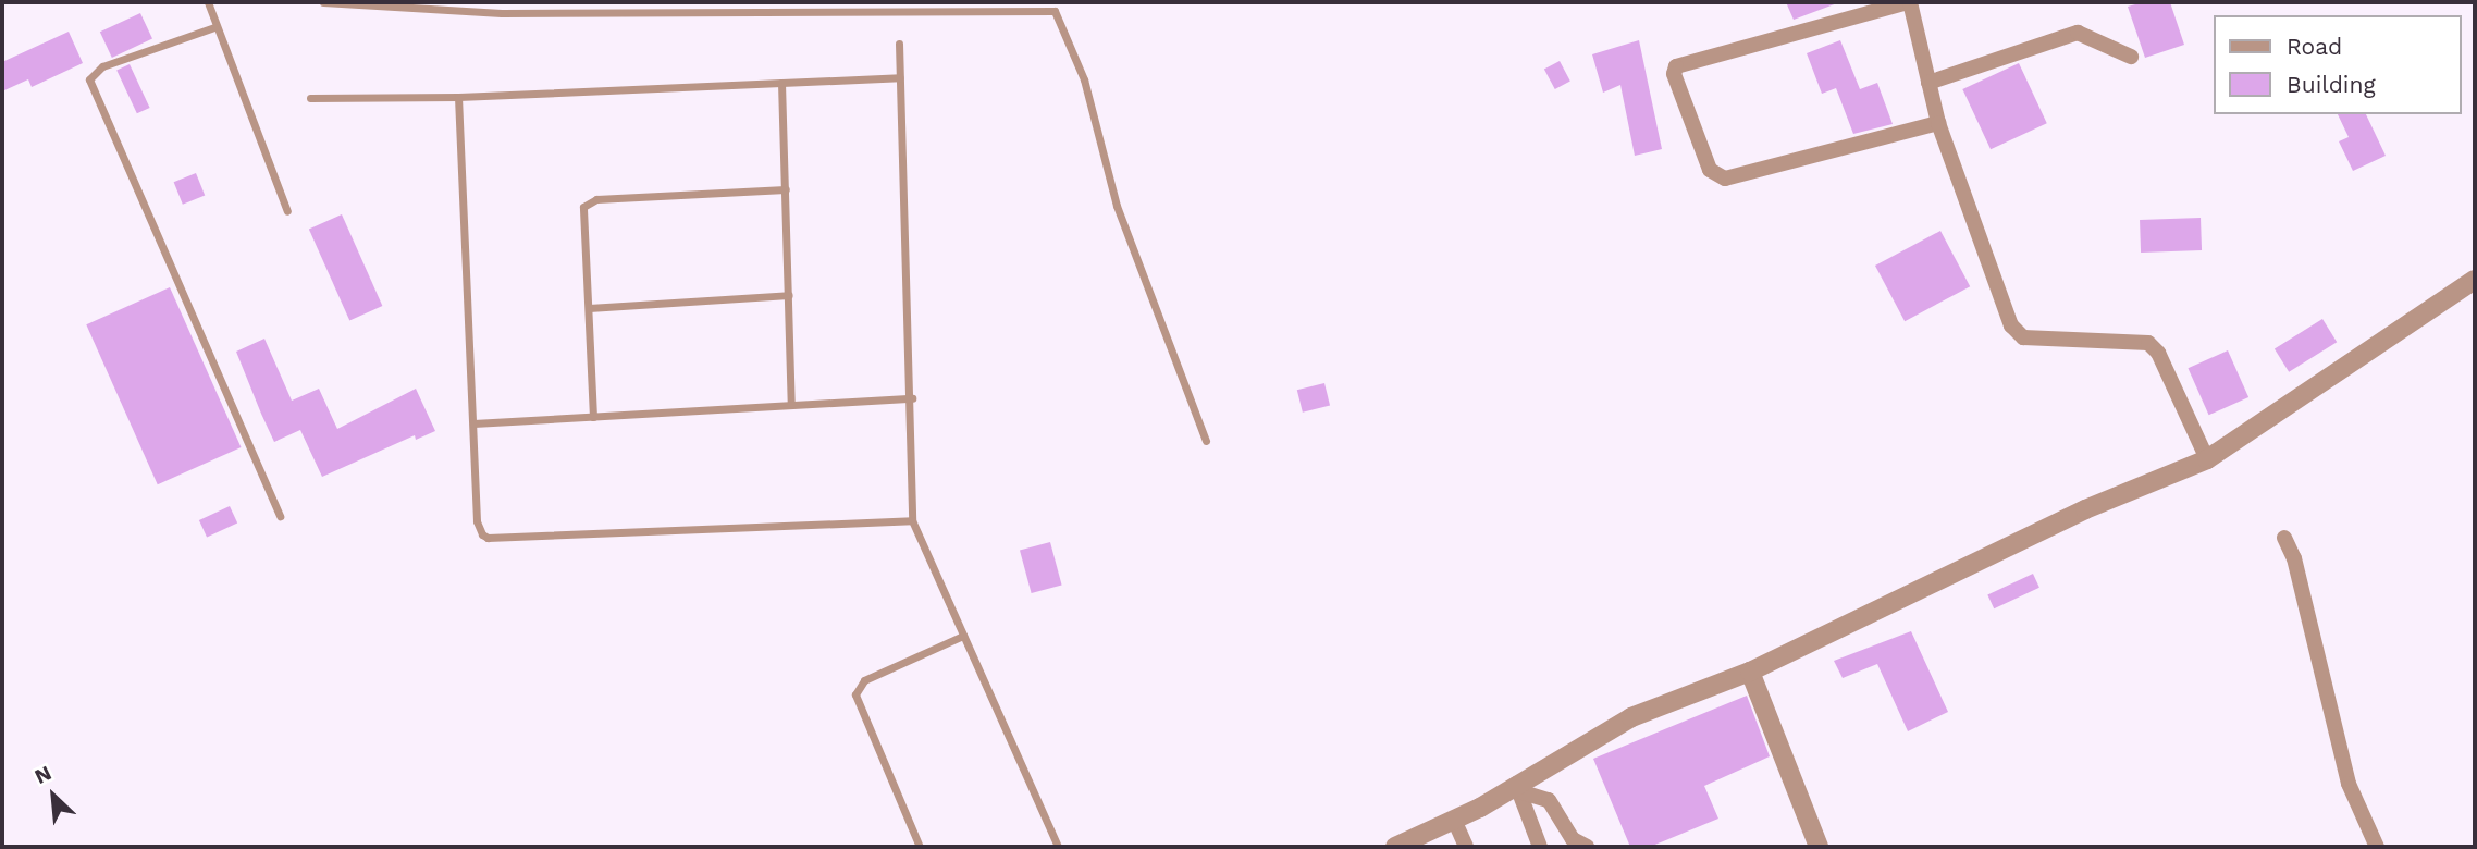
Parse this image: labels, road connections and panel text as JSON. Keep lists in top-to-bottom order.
{
  "legend": ["Road", "Building"],
  "north": "top left"
}
